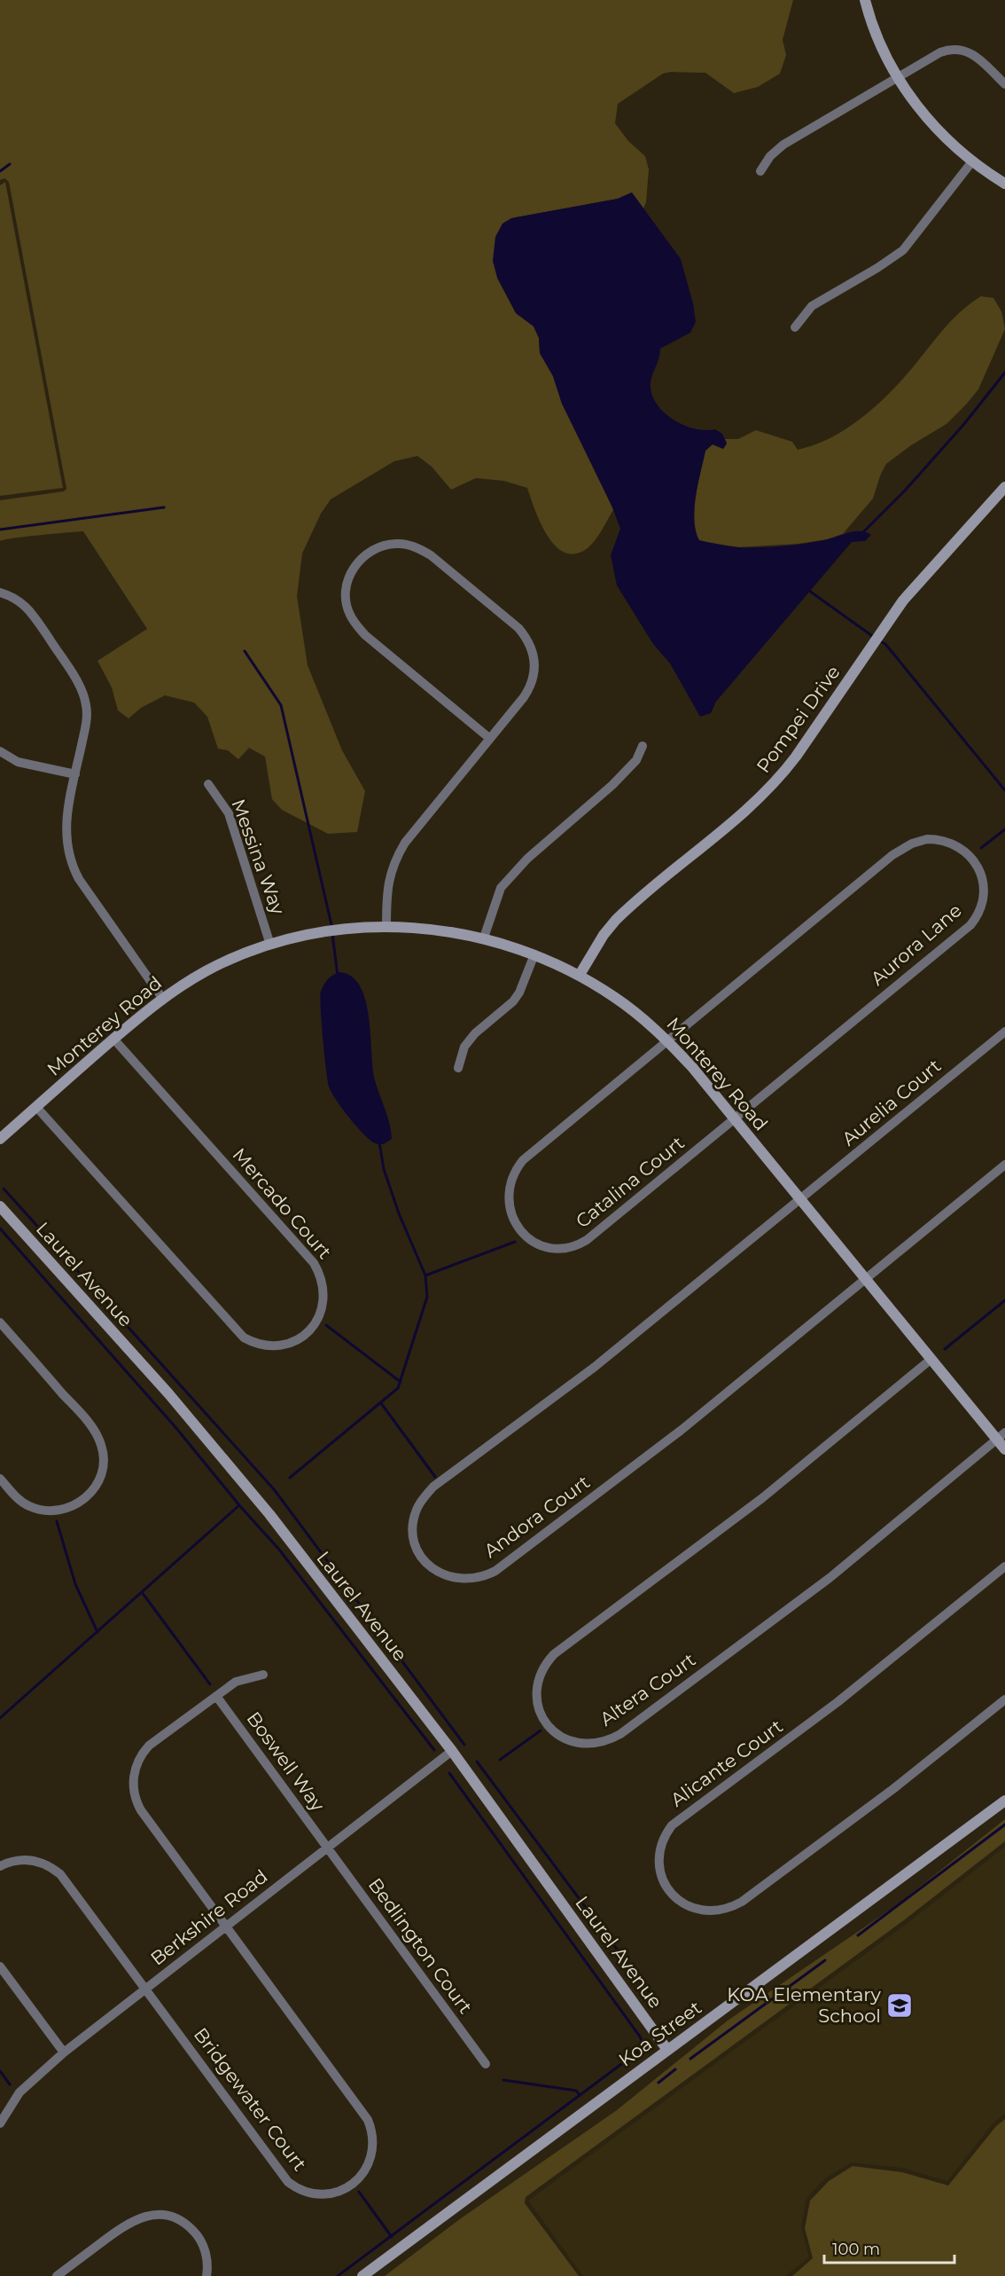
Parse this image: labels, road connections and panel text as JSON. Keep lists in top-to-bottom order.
{
  "streets": {
    "street": [
      "Pompei Drive",
      "Messina Way",
      "Aurora Lane",
      "Monterey Road",
      "Aurelia Court",
      "Catalina Court",
      "Mercado Court",
      "Laurel Avenue",
      "Andora Court",
      "Altera Court",
      "Boswell Way",
      "Alicante Court",
      "Berkshire Road",
      "Bedlington Court",
      "Koa Street",
      "Bridgewater Court"
    ]
  },
  "crossings": [
    ["Pompei Drive", "Monterey Road"],
    ["Messina Way", "Monterey Road"],
    ["Aurora Lane", "Monterey Road"],
    ["Aurora Lane", "Catalina Court"],
    ["Monterey Road", "Aurelia Court"],
    ["Monterey Road", "Catalina Court"],
    ["Monterey Road", "Mercado Court"],
    ["Monterey Road", "Andora Court"],
    ["Monterey Road", "Altera Court"],
    ["Aurelia Court", "Andora Court"],
    ["Laurel Avenue", "Berkshire Road"],
    ["Laurel Avenue", "Koa Street"],
    ["Boswell Way", "Berkshire Road"],
    ["Boswell Way", "Bedlington Court"],
    ["Boswell Way", "Bridgewater Court"],
    ["Berkshire Road", "Bedlington Court"],
    ["Berkshire Road", "Bridgewater Court"]
  ],
  "places": {
    "school or university": ["KOA Elementary School"]
  },
  "scale_bar": "100 m"
}
